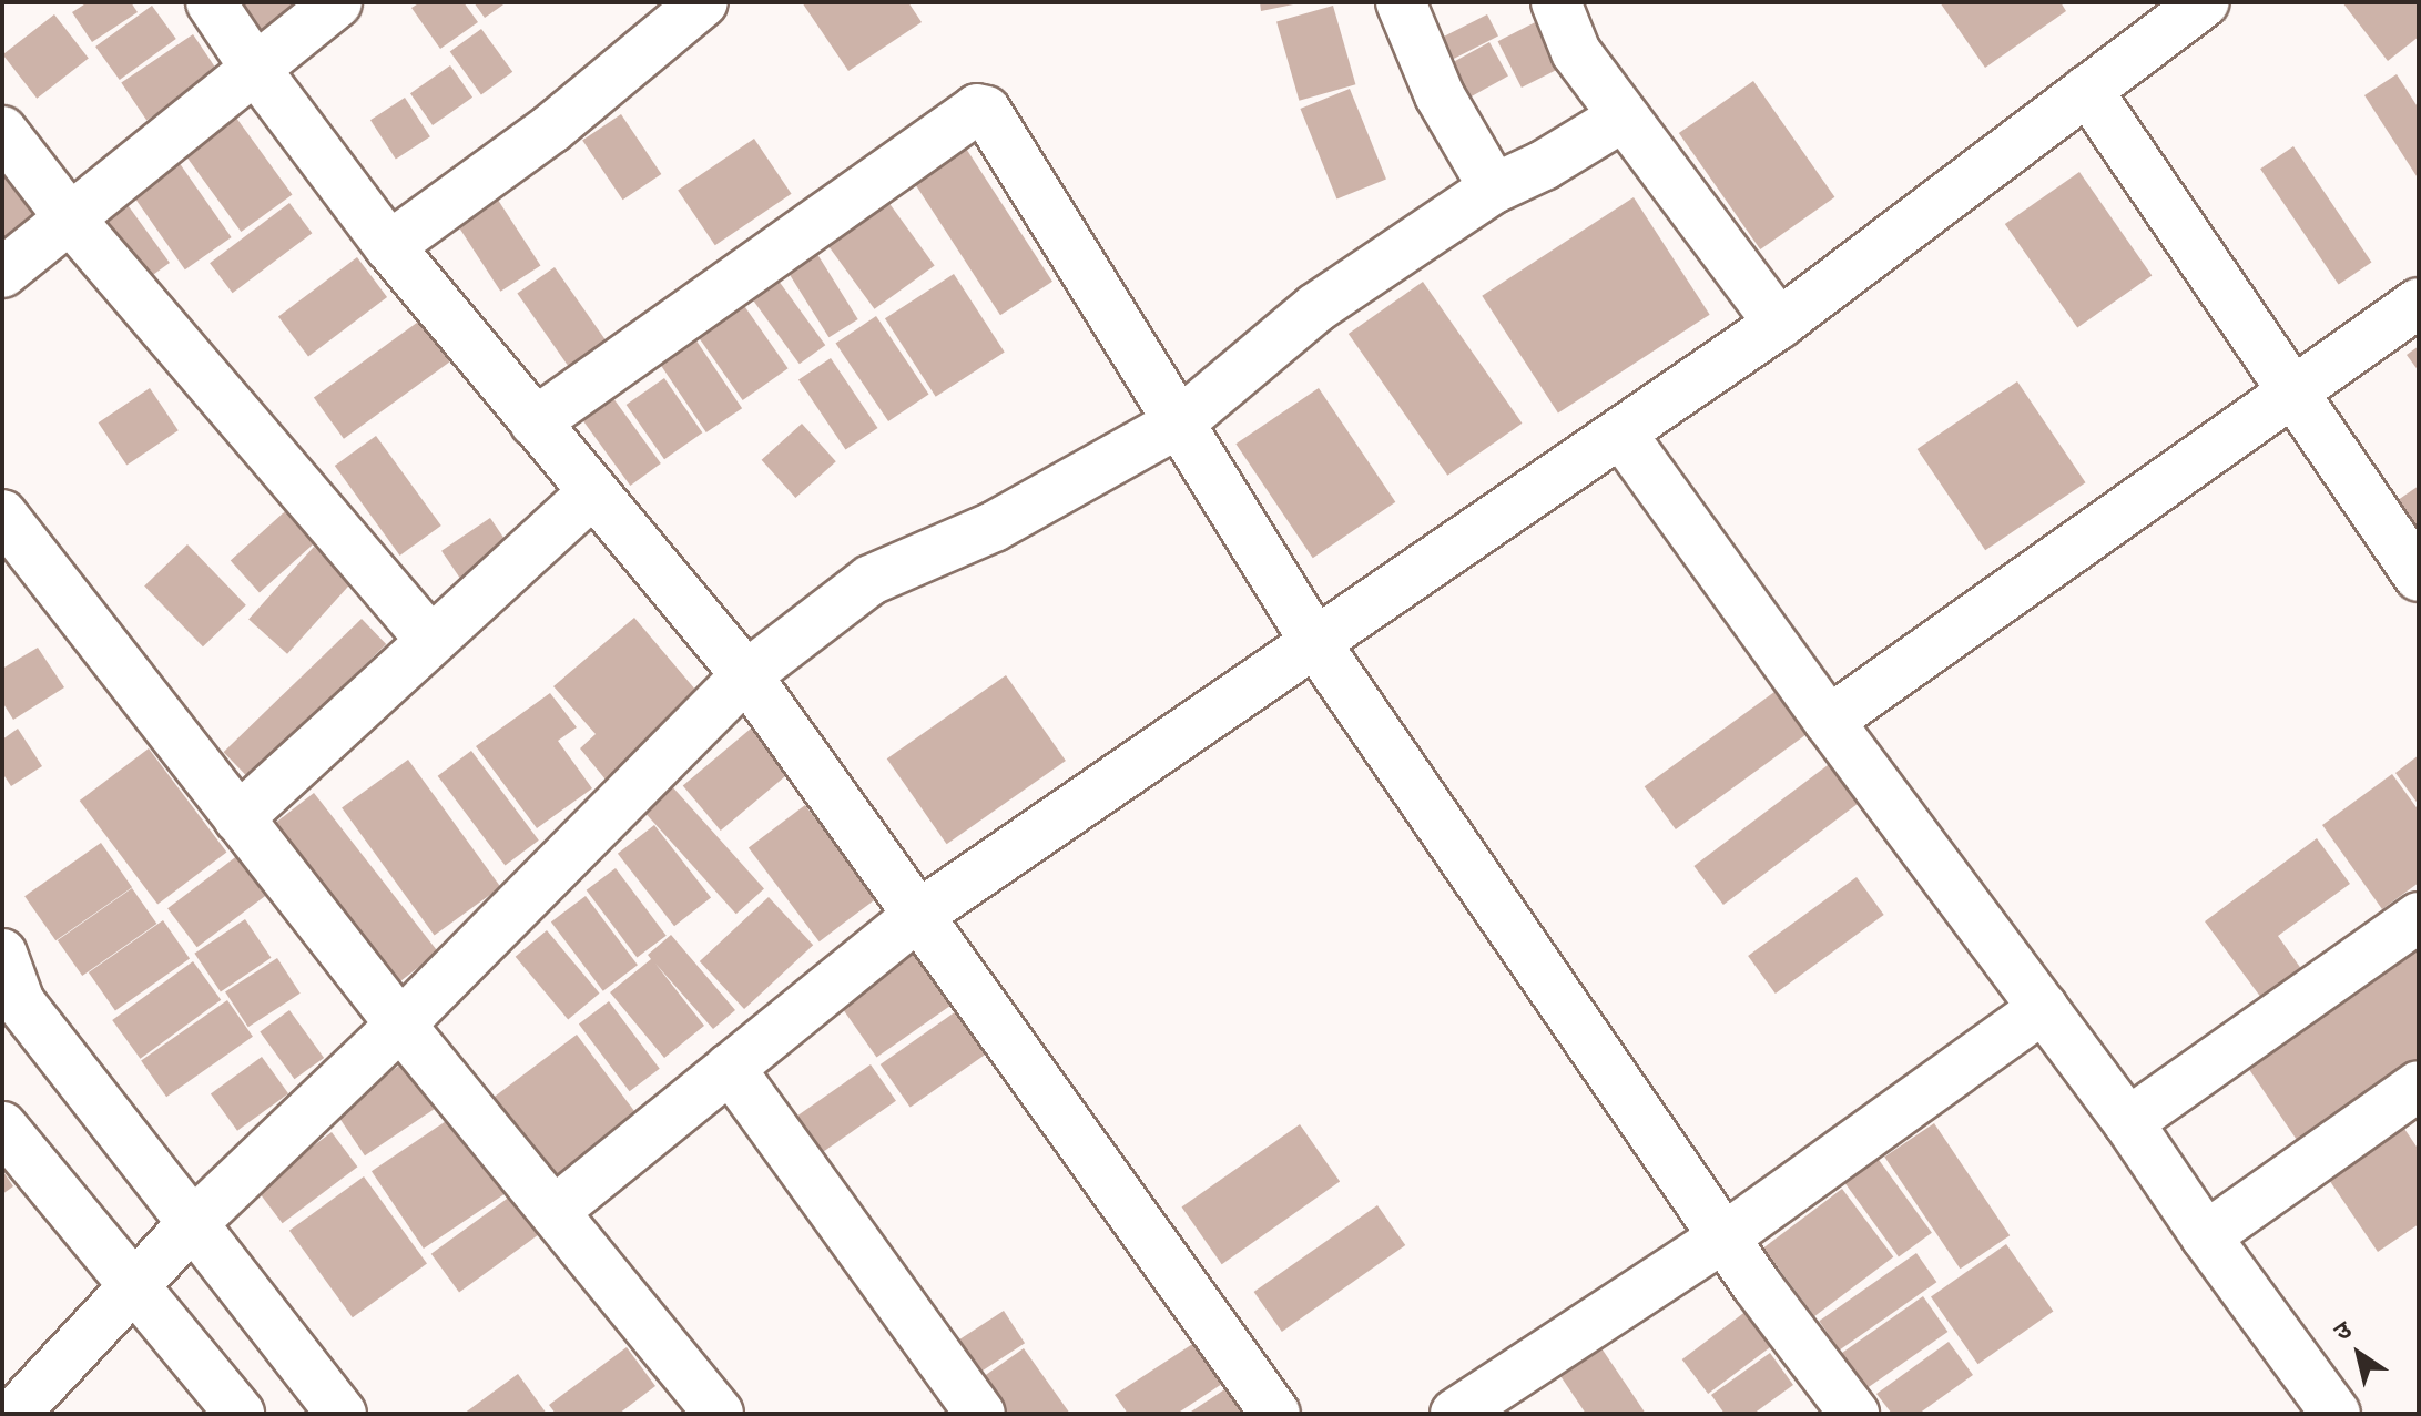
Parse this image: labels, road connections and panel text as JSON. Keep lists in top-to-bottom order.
{
  "north": "top left"
}
